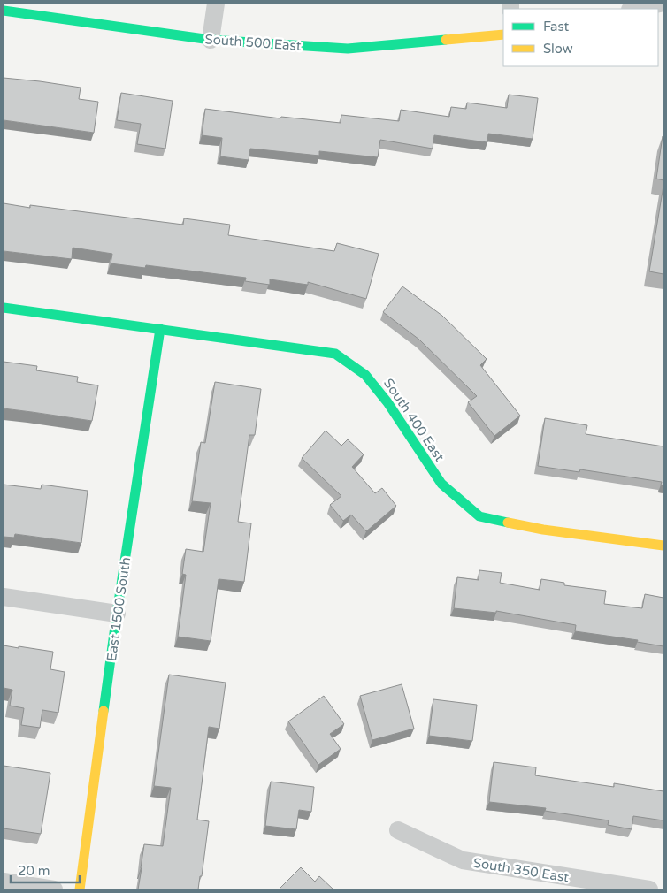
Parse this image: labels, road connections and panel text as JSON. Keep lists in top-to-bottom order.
{
  "streets": {
    "street": [
      "South 500 East",
      "South 400 East",
      "East 1500 South",
      "South 350 East"
    ]
  },
  "crossings": [
    ["South 400 East", "East 1500 South"]
  ],
  "legend": ["Fast", "Slow"],
  "scale_bar": "20 m"
}
